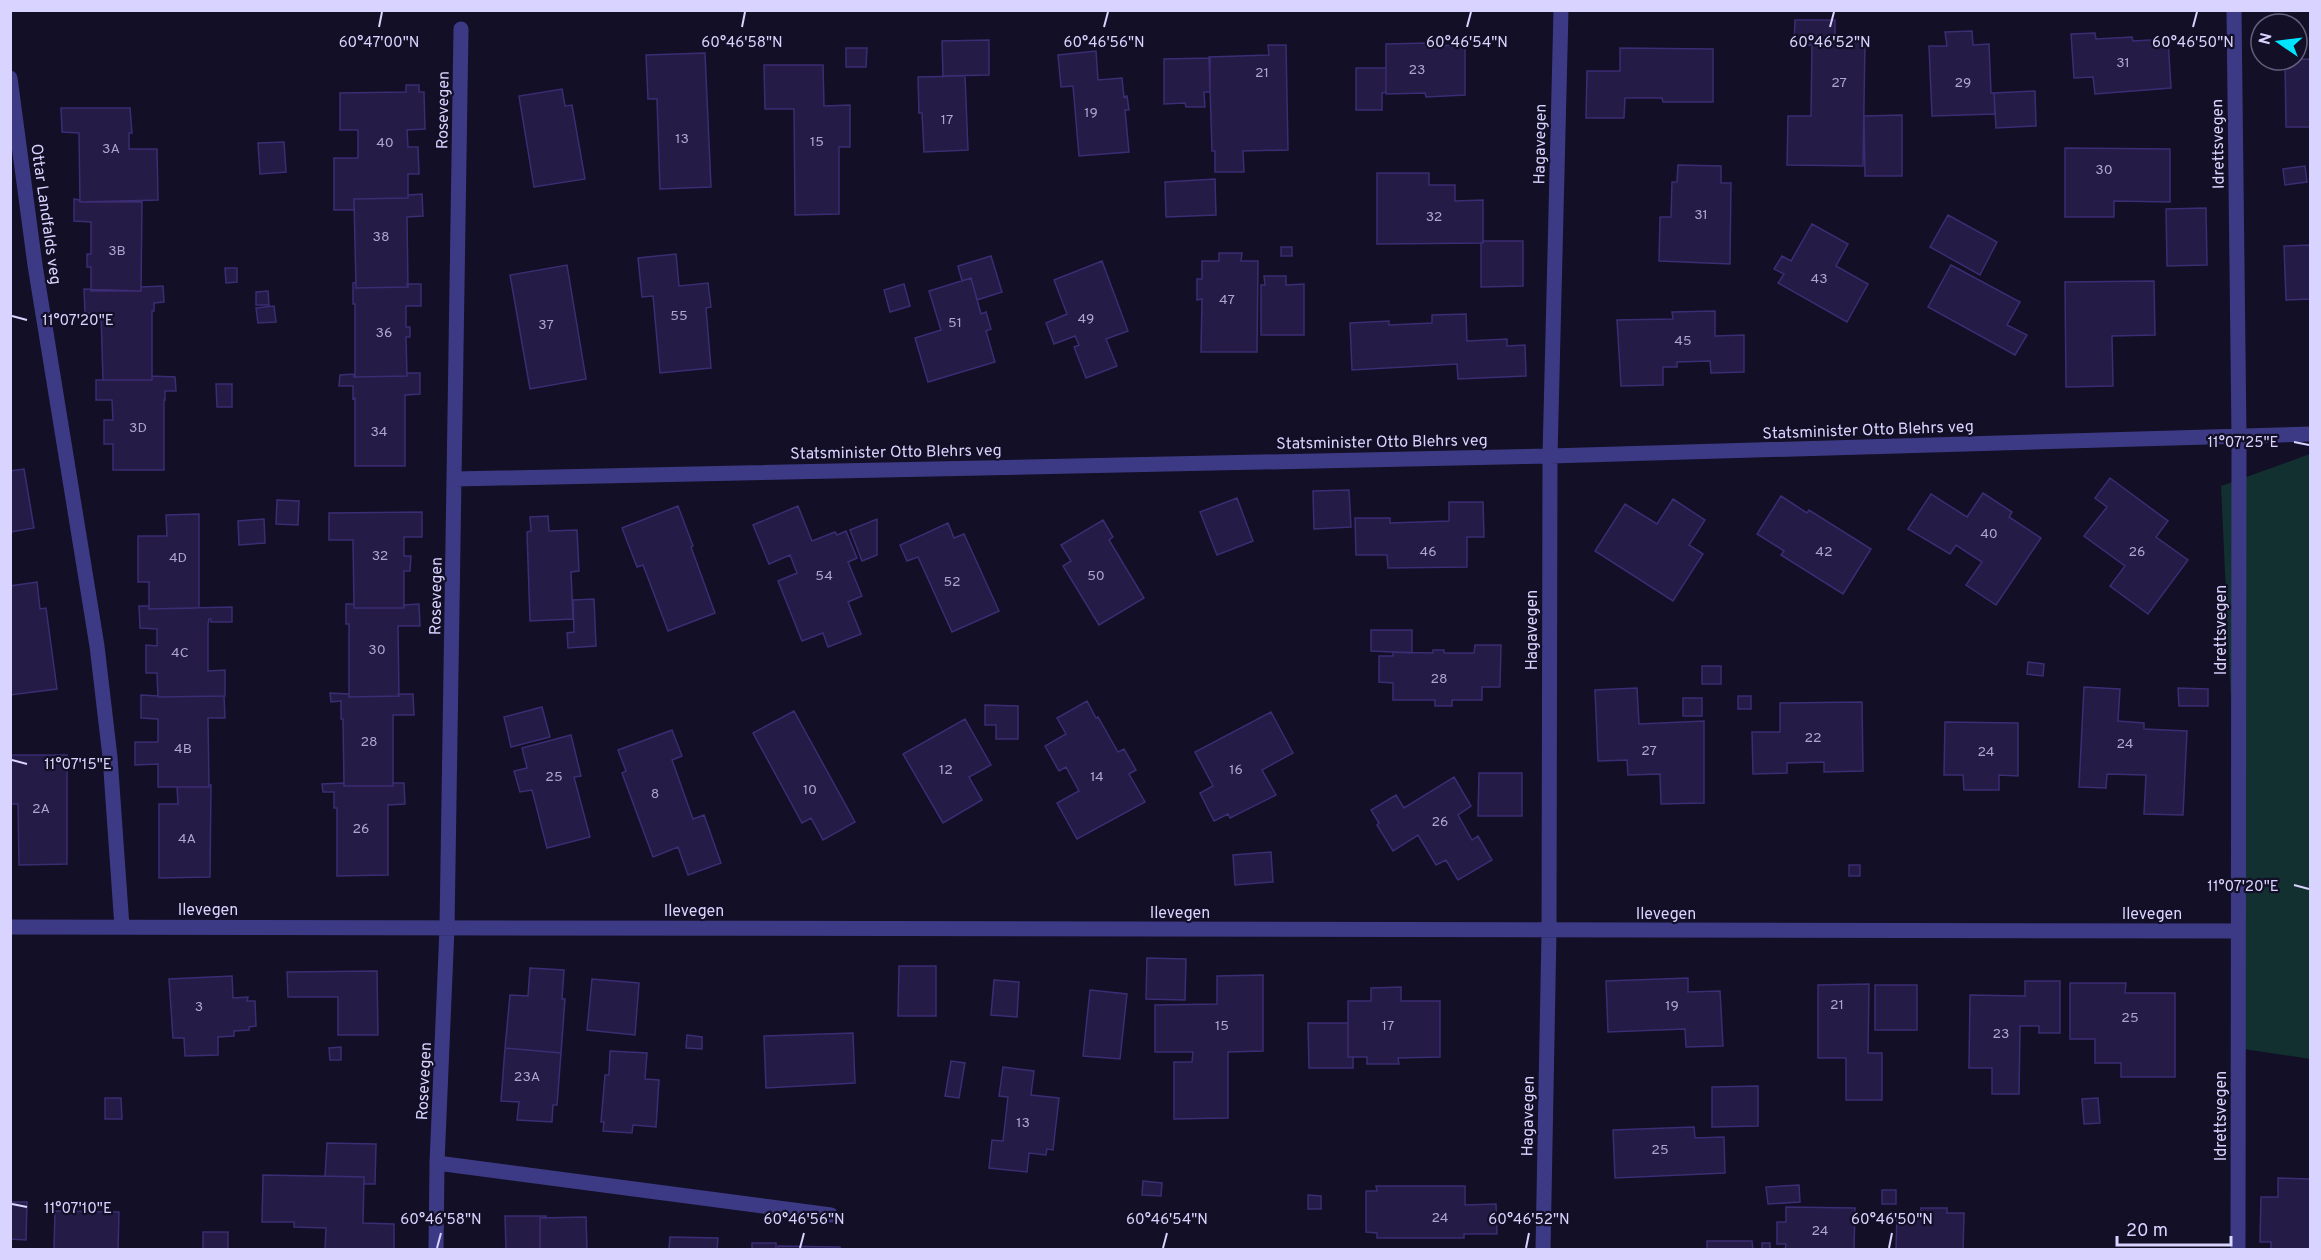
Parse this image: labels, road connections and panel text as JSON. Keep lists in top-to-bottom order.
{
  "streets": {
    "street": [
      "Rosevegen",
      "Hagavegen",
      "Idrettsvegen",
      "Ottar Landfalds veg",
      "Statsminister Otto Blehrs veg",
      "Ilevegen"
    ]
  },
  "crossings": [
    ["Rosevegen", "Statsminister Otto Blehrs veg"],
    ["Rosevegen", "Ilevegen"],
    ["Hagavegen", "Statsminister Otto Blehrs veg"],
    ["Hagavegen", "Ilevegen"],
    ["Idrettsvegen", "Statsminister Otto Blehrs veg"],
    ["Idrettsvegen", "Ilevegen"],
    ["Ottar Landfalds veg", "Ilevegen"]
  ],
  "house_numbers": [
    "31",
    "23",
    "21",
    "27",
    "29",
    "19",
    "17",
    "13",
    "15",
    "40",
    "3A",
    "30",
    "31",
    "32",
    "38",
    "3B",
    "43",
    "47",
    "55",
    "49",
    "51",
    "37",
    "36",
    "45",
    "3D",
    "34",
    "40",
    "46",
    "42",
    "26",
    "32",
    "4D",
    "54",
    "50",
    "52",
    "30",
    "4C",
    "28",
    "22",
    "28",
    "24",
    "4B",
    "27",
    "24",
    "12",
    "16",
    "25",
    "14",
    "10",
    "8",
    "2A",
    "26",
    "26",
    "4A",
    "21",
    "19",
    "3",
    "25",
    "15",
    "17",
    "23",
    "23A",
    "13",
    "25",
    "24",
    "24"
  ],
  "scale_bar": "20 m",
  "north": "left",
  "coordinates": [
    "60°47'00\"N",
    "60°46'58\"N",
    "60°46'56\"N",
    "60°46'54\"N",
    "60°46'52\"N",
    "60°46'50\"N",
    "11°07'20\"E",
    "11°07'25\"E",
    "11°07'15\"E",
    "11°07'10\"E"
  ]
}
